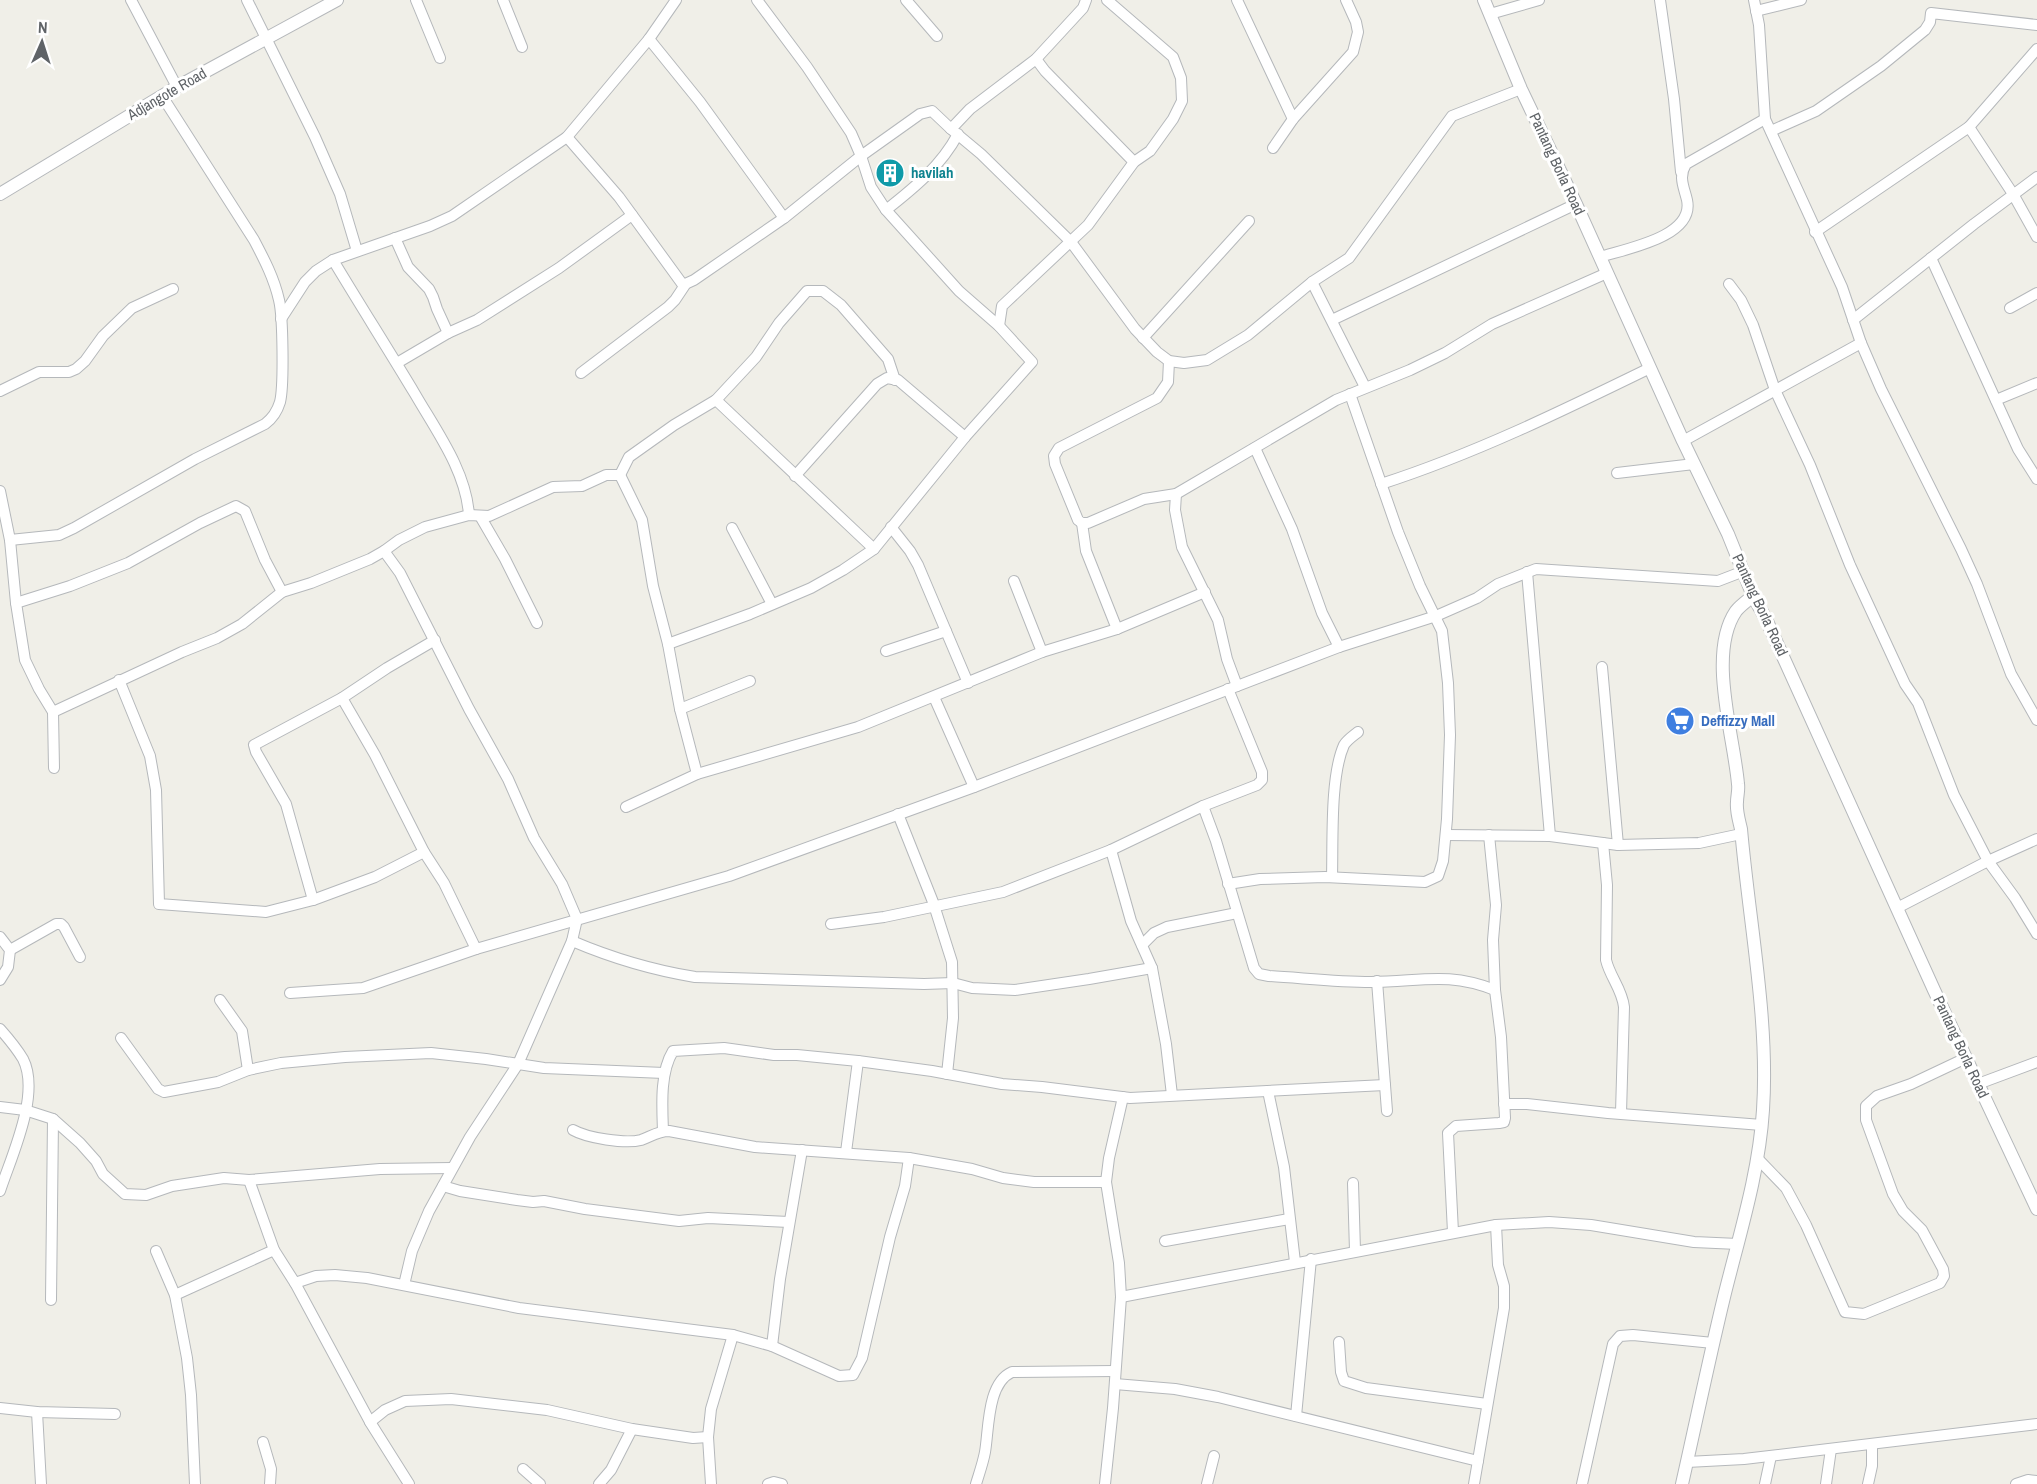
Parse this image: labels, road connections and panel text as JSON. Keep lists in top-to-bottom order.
{
  "streets": {
    "street": ["Adjangote Road", "Pantang Borla Road"]
  },
  "places": {
    "building": ["havilah"],
    "supermarket": ["Deffizzy Mall"]
  },
  "north": "top"
}
